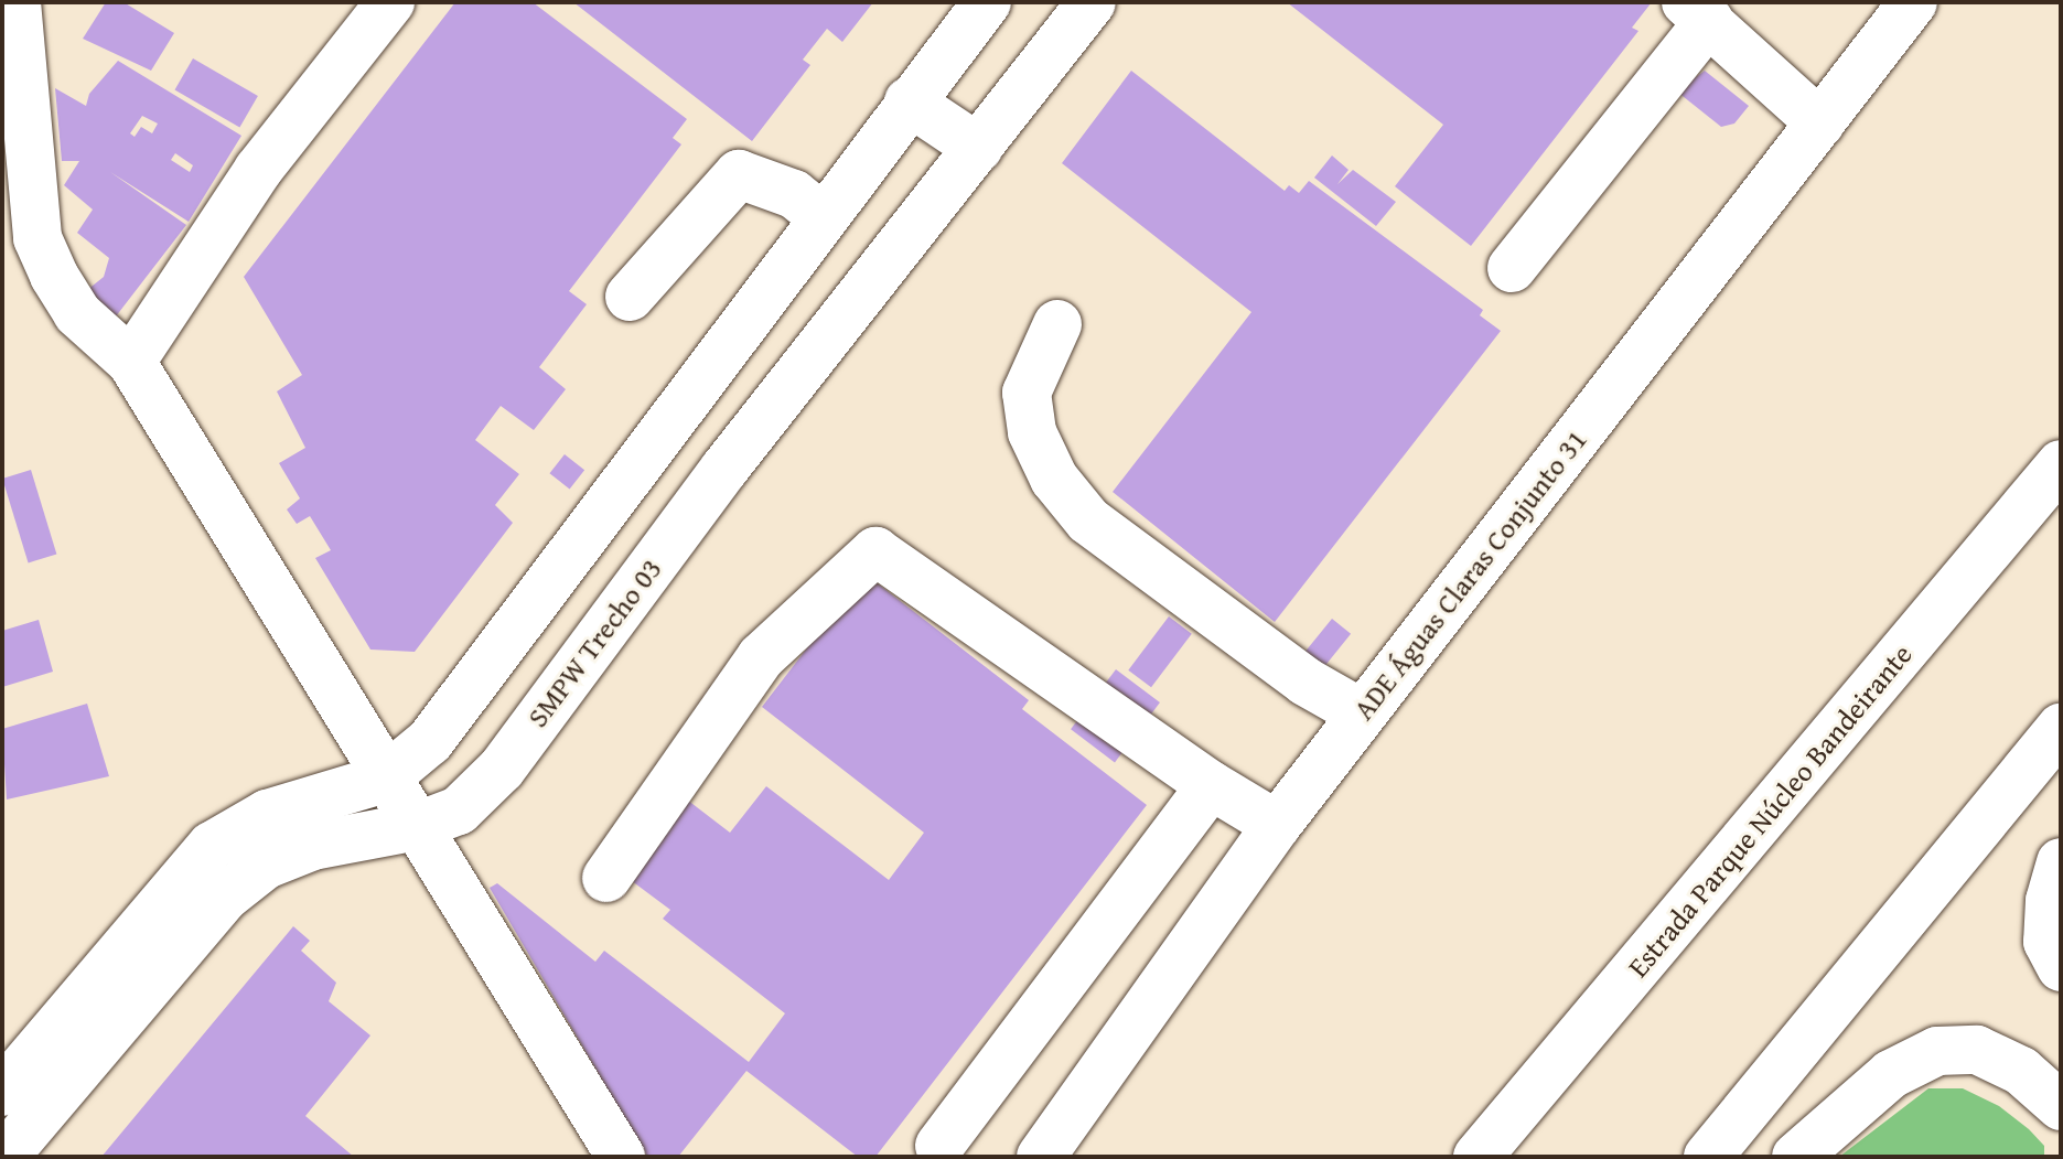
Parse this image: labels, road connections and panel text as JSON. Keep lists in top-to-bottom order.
{
  "streets": {
    "main road": ["ADE Águas Claras Conjunto 31", "SMPW Trecho 03", "Estrada Parque Núcleo Bandeirante"]
  }
}
